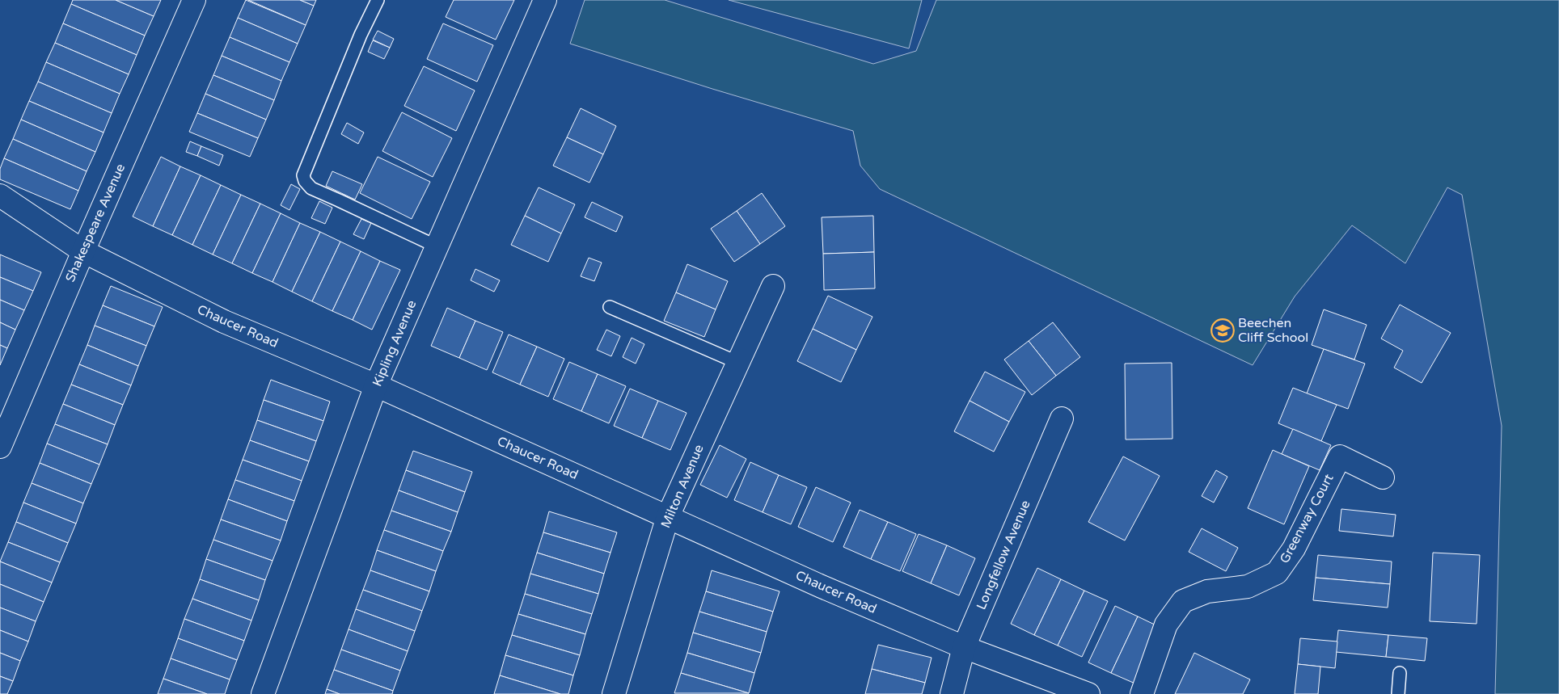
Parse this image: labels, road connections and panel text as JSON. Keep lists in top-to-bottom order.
{
  "streets": {
    "street": [
      "Shakespeare Avenue",
      "Chaucer Road",
      "Kipling Avenue",
      "Milton Avenue",
      "Greenway Court",
      "Longfellow Avenue"
    ]
  },
  "crossings": [
    ["Shakespeare Avenue", "Chaucer Road"],
    ["Chaucer Road", "Kipling Avenue"],
    ["Chaucer Road", "Milton Avenue"],
    ["Chaucer Road", "Longfellow Avenue"]
  ],
  "places": {
    "school or university": ["Beechen Cliff School"]
  }
}
